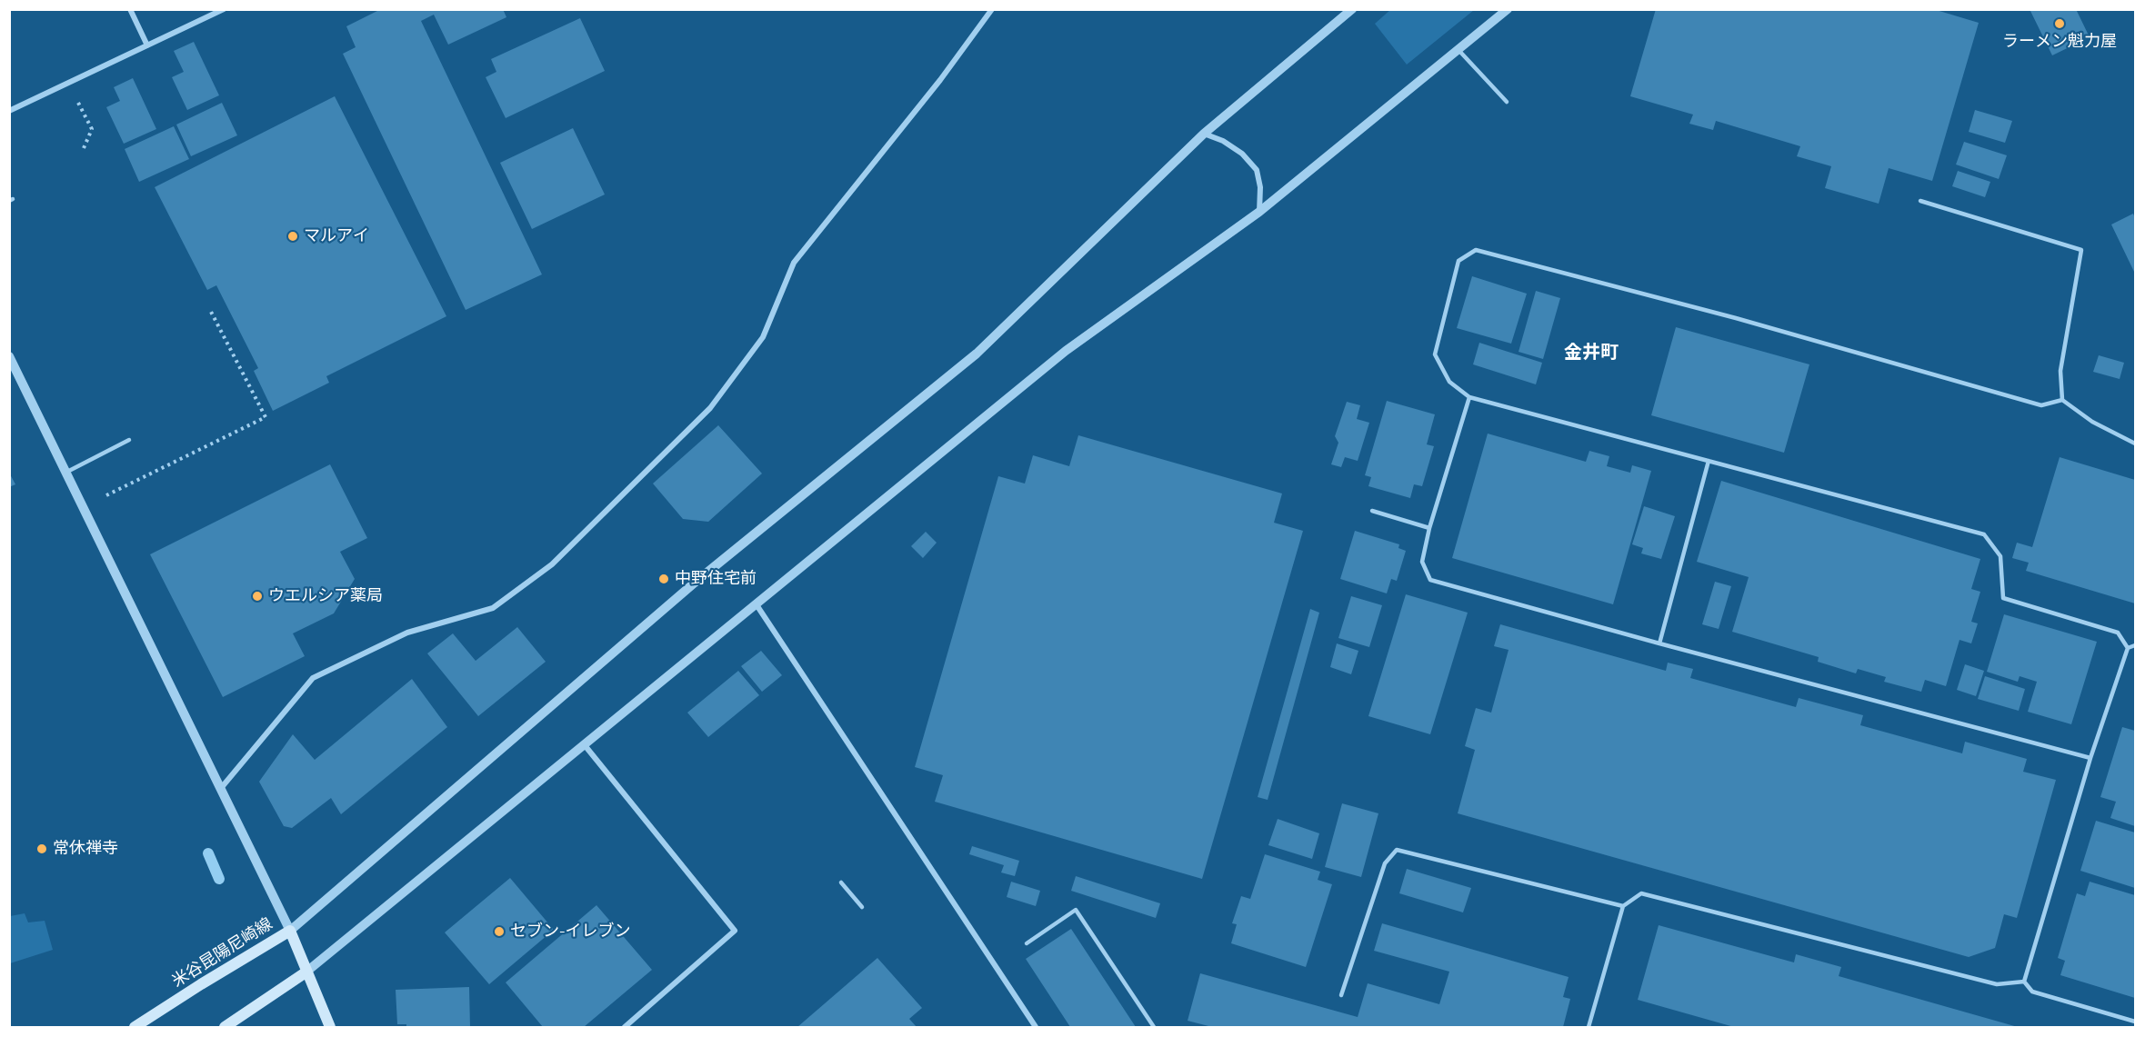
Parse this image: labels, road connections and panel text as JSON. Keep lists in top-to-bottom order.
{
  "streets": {
    "main road": ["米谷昆陽尼崎線"]
  },
  "districts": ["金井町"],
  "places": [
    "ラーメン魁力屋",
    "マルアイ",
    "中野住宅前",
    "ウエルシア薬局",
    "常休禅寺",
    "セブン-イレブン"
  ]
}
